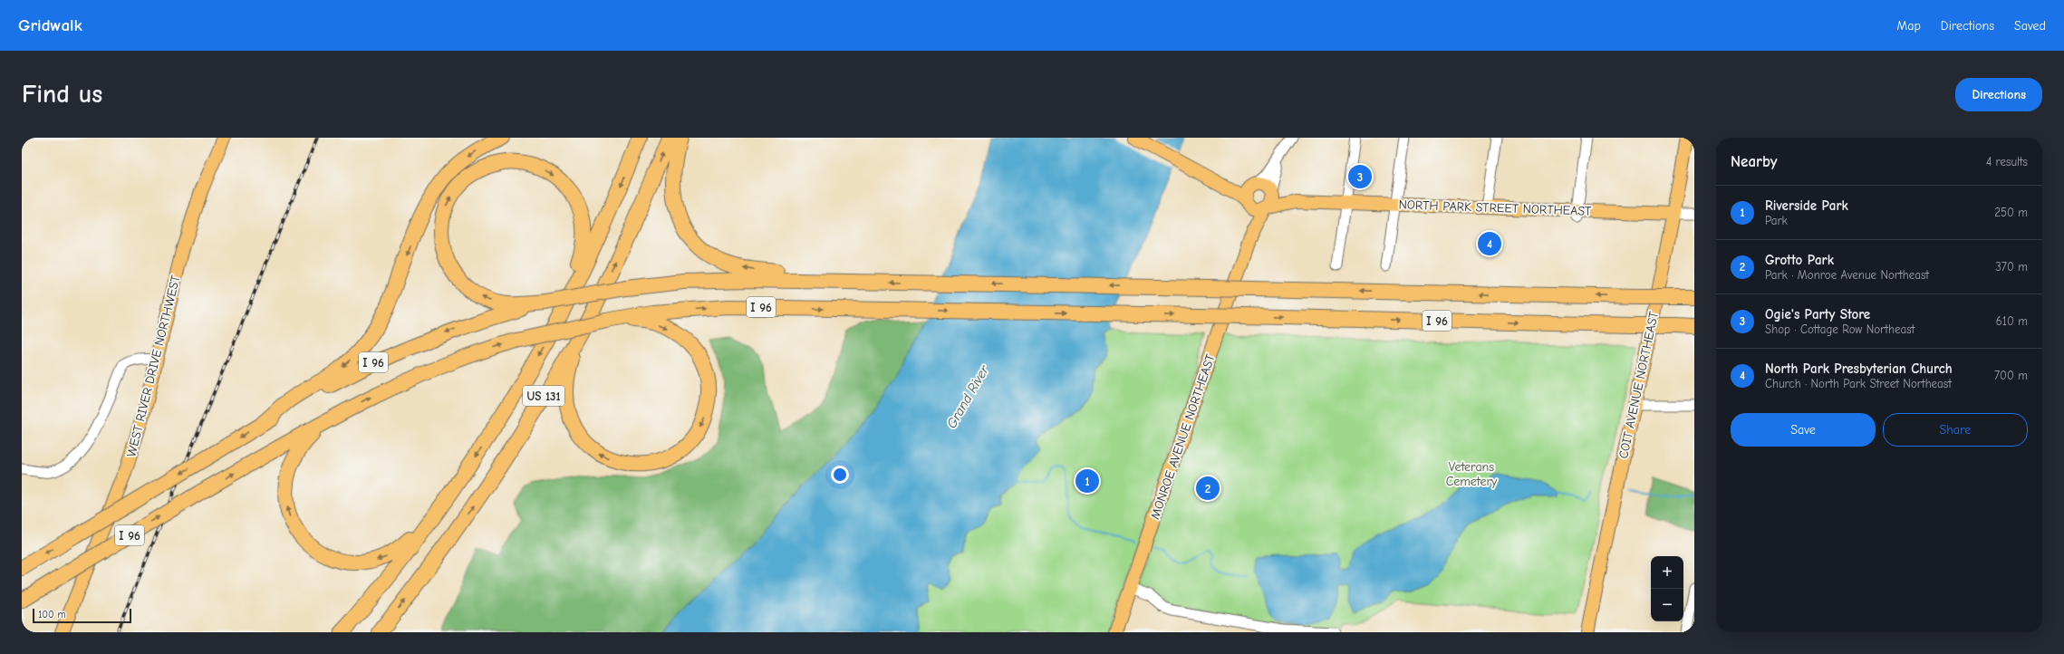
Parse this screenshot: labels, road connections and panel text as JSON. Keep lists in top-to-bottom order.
{
  "streets": {
    "highway": ["I 96", "US 131"],
    "main road": [
      "NORTH PARK STREET NORTHEAST",
      "WEST RIVER DRIVE NORTHWEST",
      "COIT AVENUE NORTHEAST",
      "MONROE AVENUE NORTHEAST"
    ]
  },
  "crossings": [
    ["NORTH PARK STREET NORTHEAST", "COIT AVENUE NORTHEAST"],
    ["NORTH PARK STREET NORTHEAST", "MONROE AVENUE NORTHEAST"]
  ],
  "water": ["Grand River"],
  "parks": ["Veterans Cemetery"],
  "scale_bar": "100 m",
  "page": {
    "header": "Gridwalk",
    "nav": ["Map", "Directions", "Saved"],
    "buttons": [
      "Directions",
      ["Save", "Share"]
    ],
    "title": "Find us",
    "heading": ["Nearby", "4 results"],
    "pins": [
      "3",
      "4",
      "1",
      "2"
    ],
    "list": [
      {
        "mark": "1",
        "name": "Riverside Park",
        "note": "Park",
        "value": "250 m"
      },
      {
        "mark": "2",
        "name": "Grotto Park",
        "note": "Park · Monroe Avenue Northeast",
        "value": "370 m"
      },
      {
        "mark": "3",
        "name": "Ogie's Party Store",
        "note": "Shop · Cottage Row Northeast",
        "value": "610 m"
      },
      {
        "mark": "4",
        "name": "North Park Presbyterian Church",
        "note": "Church · North Park Street Northeast",
        "value": "700 m"
      }
    ],
    "map_buttons": ["+", "−"],
    "scale": "100 m"
  }
}
